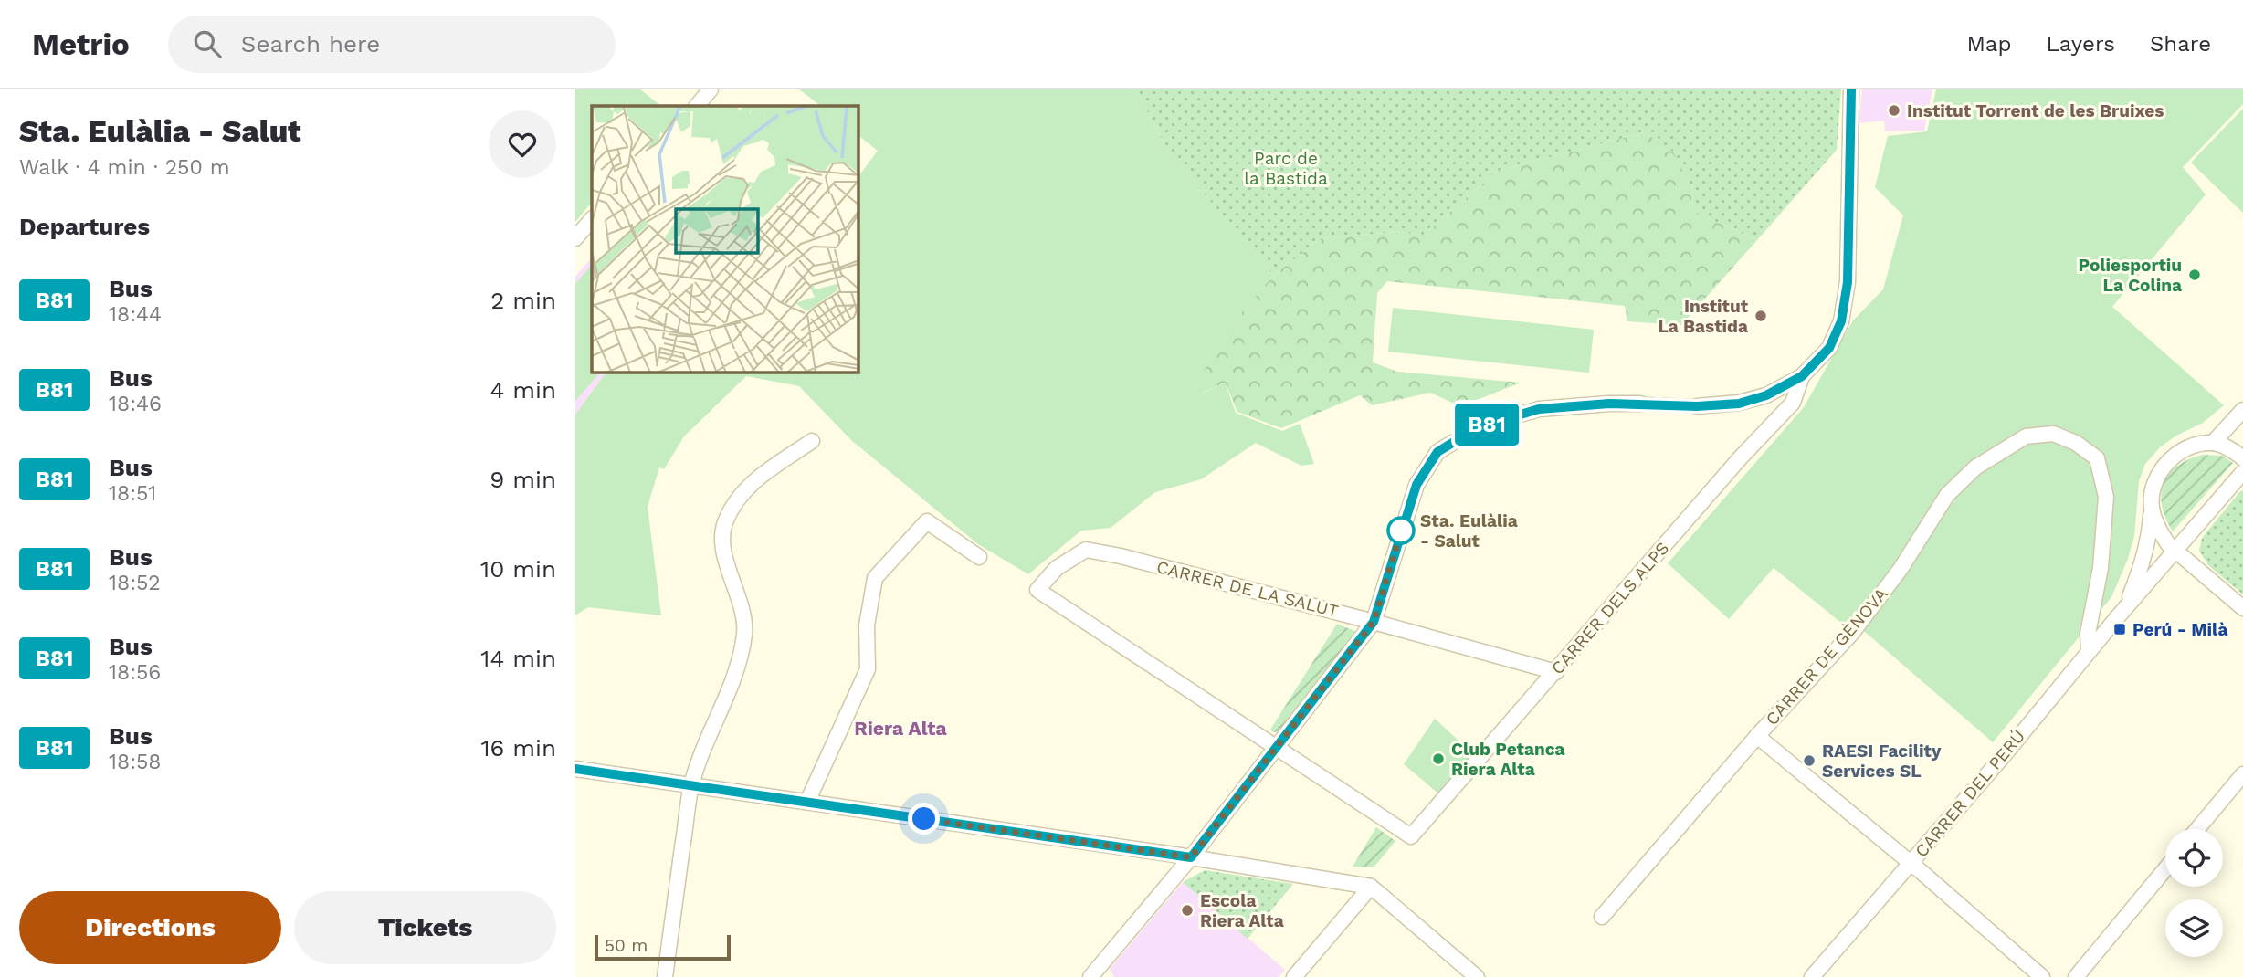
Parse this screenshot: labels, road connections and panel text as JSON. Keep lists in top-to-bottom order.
{
  "streets": {
    "street": [
      "CARRER DE LA SALUT",
      "CARRER DELS ALPS",
      "CARRER DE GÈNOVA",
      "CARRER DEL PERÚ"
    ]
  },
  "crossings": [
    ["CARRER DE LA SALUT", "CARRER DELS ALPS"],
    ["CARRER DE GÈNOVA", "CARRER DEL PERÚ"]
  ],
  "districts": ["Riera Alta"],
  "parks": ["Parc de la Bastida"],
  "places": {
    "other": [
      "Institut Torrent de les Bruixes",
      "Poliesportiu La Colina",
      "Institut La Bastida",
      "Sta. Eulàlia - Salut",
      "Club Petanca Riera Alta",
      "RAESI Facility Services SL",
      "Escola Riera Alta"
    ],
    "transit": ["Perú - Milà"]
  },
  "lines": ["bus line B81"],
  "scale_bar": "50 m",
  "page": {
    "header": "Metrio",
    "search": "Search here",
    "nav": ["Map", "Layers", "Share"],
    "heading": [
      ["Sta. Eulàlia - Salut", "Walk · 4 min · 250 m"],
      "Departures"
    ],
    "on_map": "B81",
    "list": [
      {
        "mark": "B81",
        "name": "Bus",
        "note": "18:44",
        "value": "2 min"
      },
      {
        "mark": "B81",
        "name": "Bus",
        "note": "18:46",
        "value": "4 min"
      },
      {
        "mark": "B81",
        "name": "Bus",
        "note": "18:51",
        "value": "9 min"
      },
      {
        "mark": "B81",
        "name": "Bus",
        "note": "18:52",
        "value": "10 min"
      },
      {
        "mark": "B81",
        "name": "Bus",
        "note": "18:56",
        "value": "14 min"
      },
      {
        "mark": "B81",
        "name": "Bus",
        "note": "18:58",
        "value": "16 min"
      }
    ],
    "buttons": ["Directions", "Tickets"],
    "scale": "50 m"
  }
}
